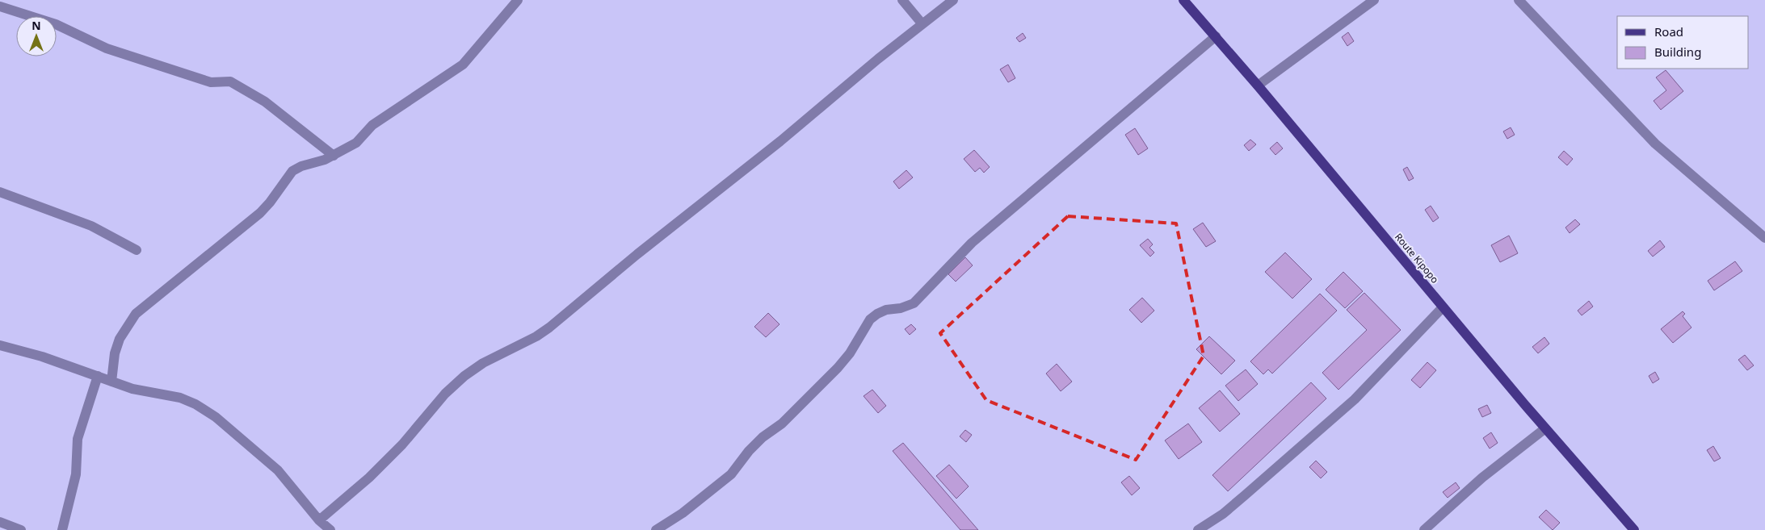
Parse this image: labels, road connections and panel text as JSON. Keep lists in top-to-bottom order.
{
  "streets": {
    "main road": ["Route Kipopo"]
  },
  "legend": ["Road", "Building"],
  "north": "top"
}
